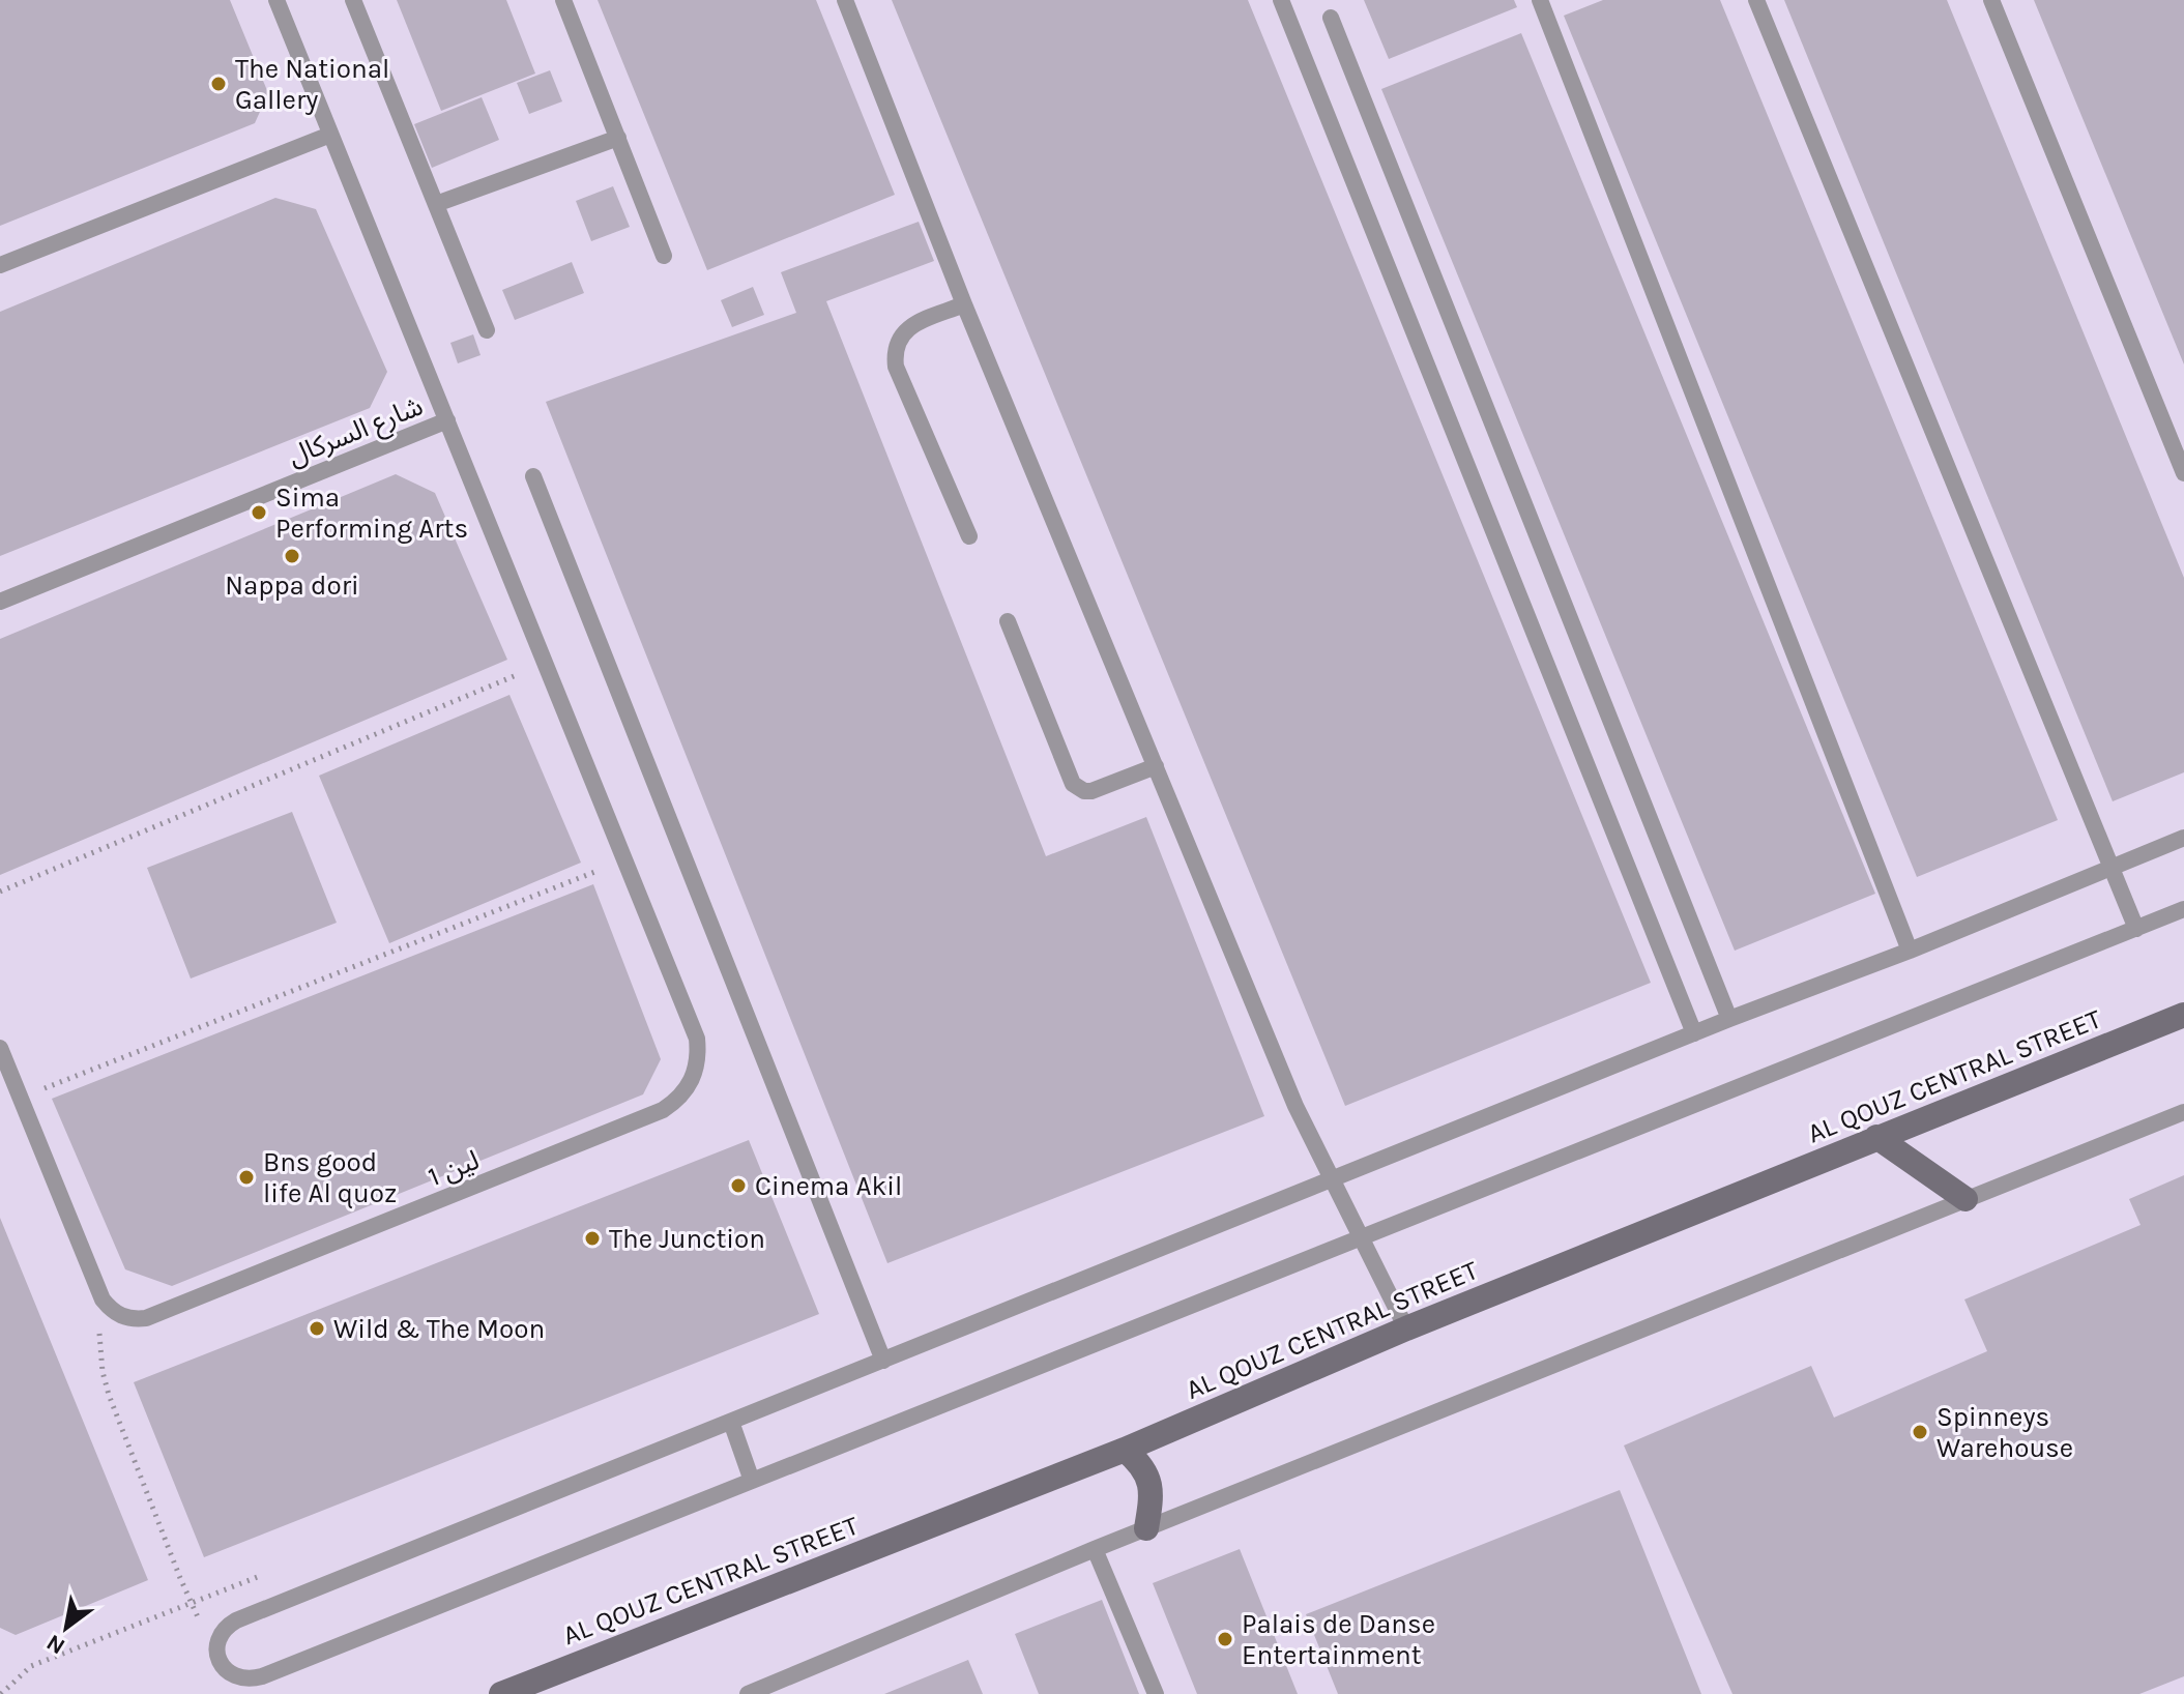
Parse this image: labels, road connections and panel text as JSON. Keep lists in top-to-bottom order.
{
  "streets": {
    "street": ["AL QOUZ CENTRAL STREET"],
    "lane": ["شارع السركال", "لين 1"]
  },
  "places": [
    "The National Gallery",
    "Sima Performing Arts",
    "Nappa dori",
    "Bns good life Al quoz",
    "Cinema Akil",
    "The Junction",
    "Wild & The Moon",
    "Spinneys Warehouse",
    "Palais de Danse Entertainment"
  ],
  "north": "bottom left"
}
